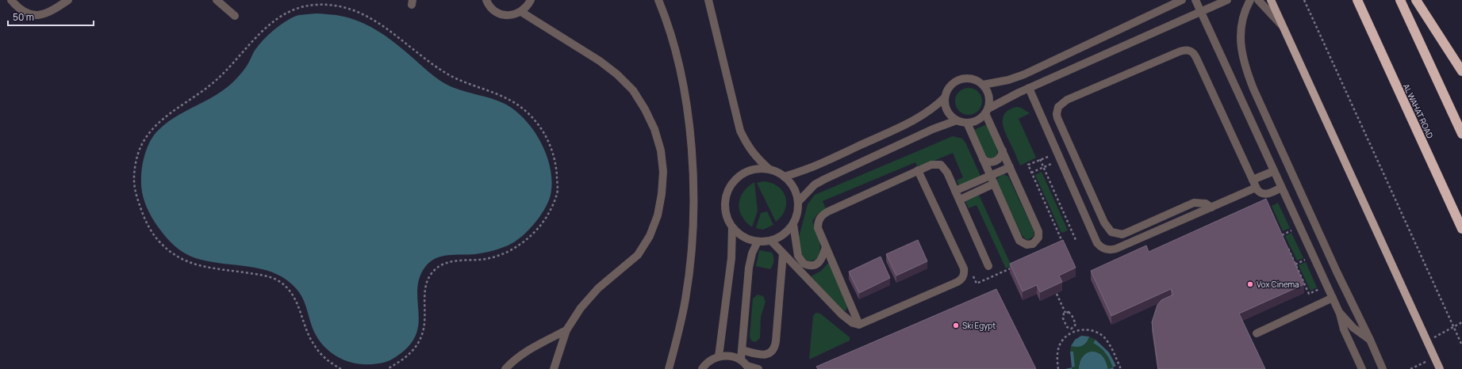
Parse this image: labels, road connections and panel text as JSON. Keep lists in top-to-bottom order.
{
  "streets": {
    "highway": ["AL WAHAT ROAD"]
  },
  "places": ["Vox Cinema", "Ski Egypt"],
  "scale_bar": "50 m"
}
